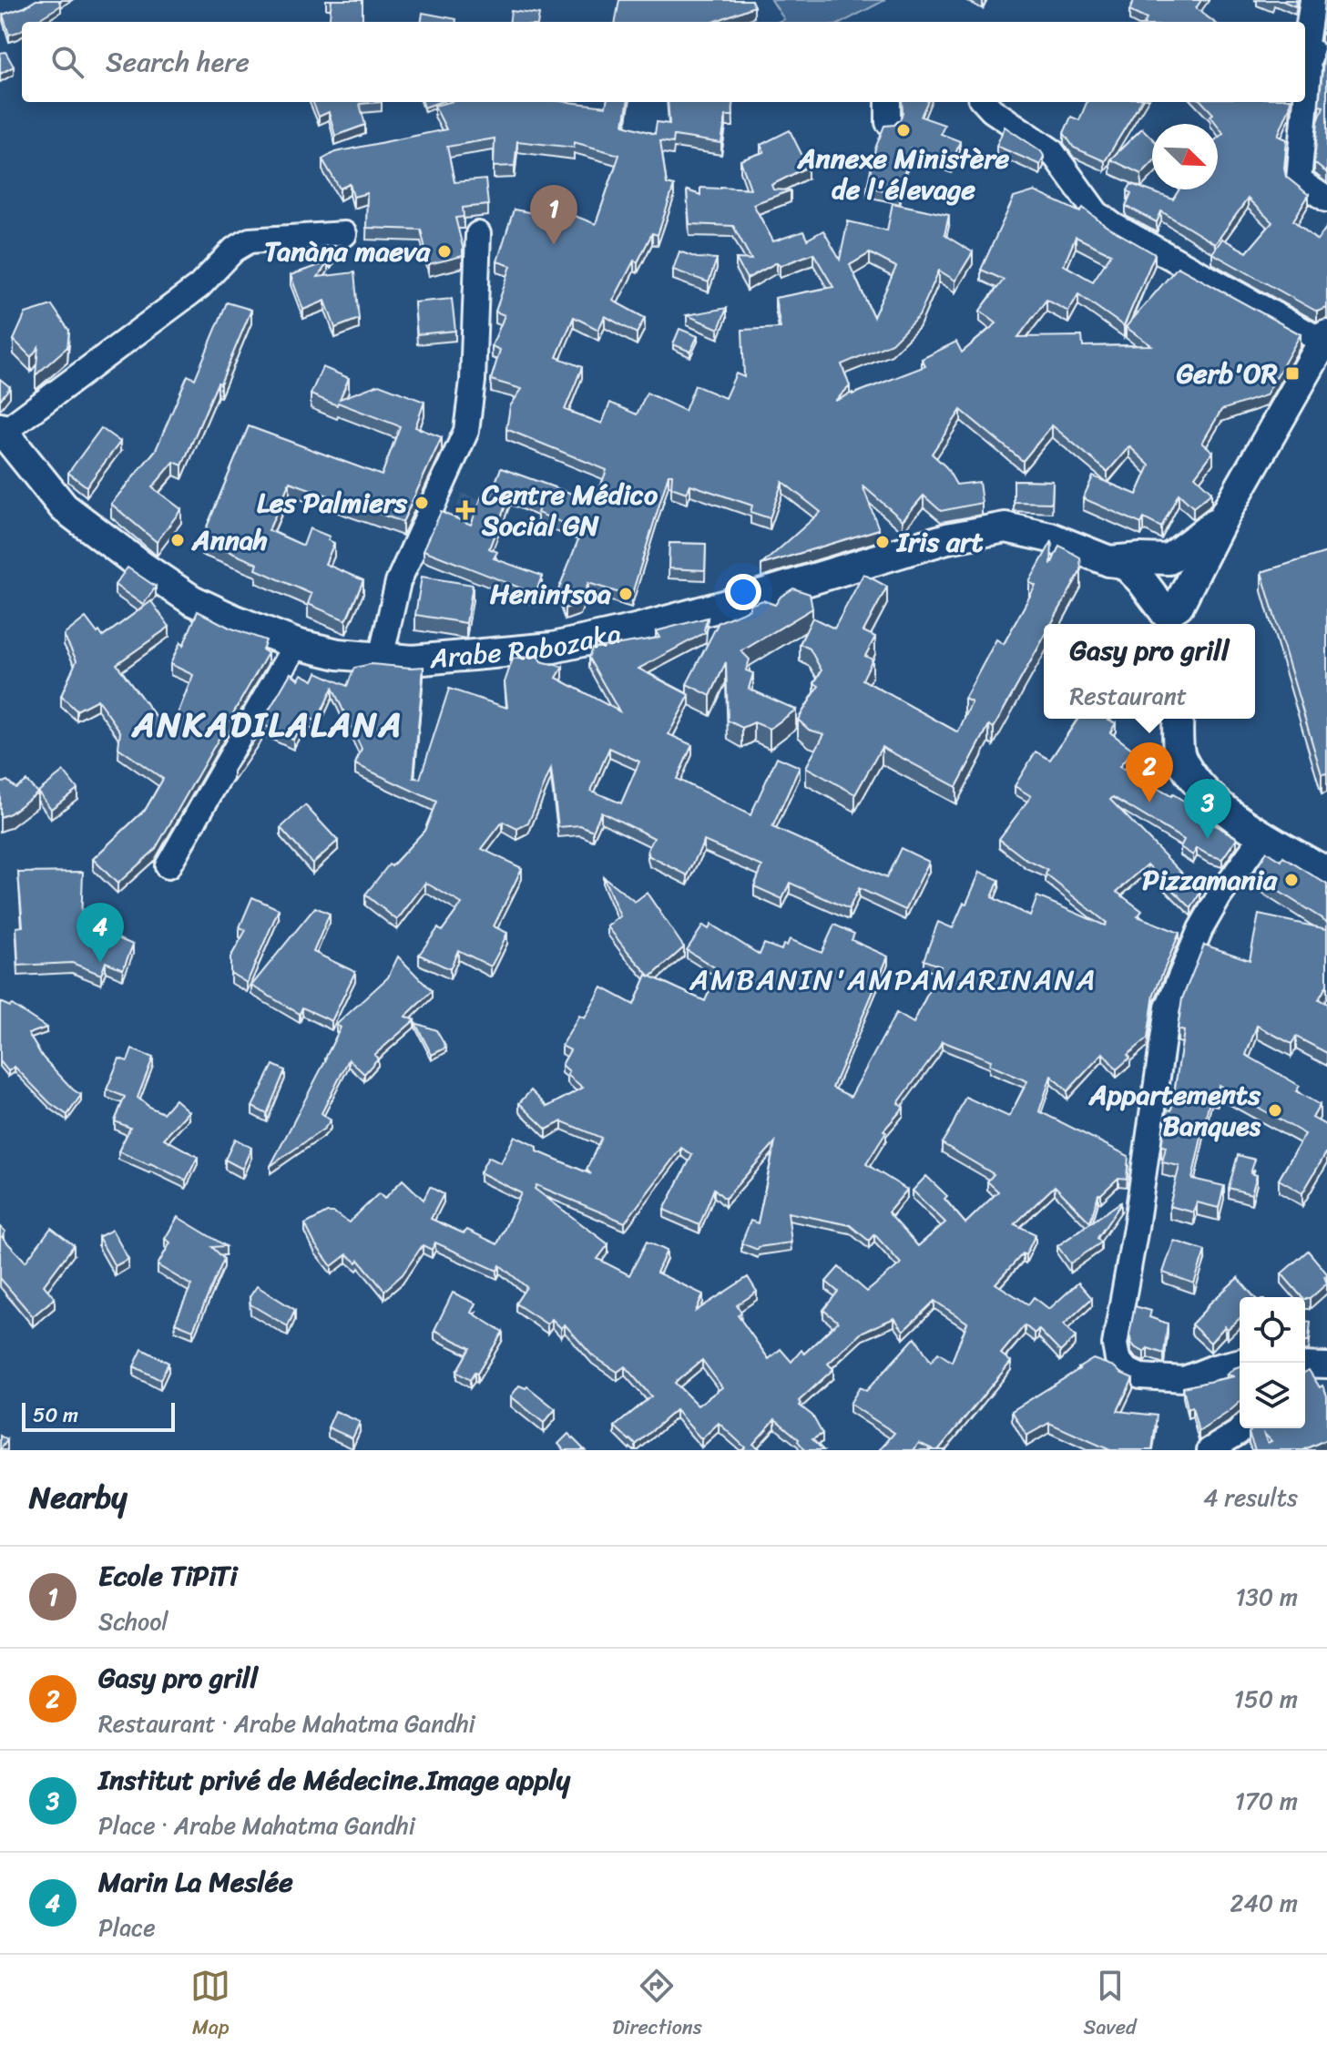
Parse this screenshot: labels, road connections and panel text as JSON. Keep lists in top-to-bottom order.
{
  "streets": {
    "street": ["Arabe Rabozaka"]
  },
  "districts": ["ANKADILALANA", "AMBANIN'AMPAMARINANA"],
  "places": {
    "other": [
      "Annexe Ministère de l'élevage",
      "Tanàna maeva",
      "Les Palmiers",
      "Annah",
      "Iris art",
      "Henintsoa",
      "Pizzamania",
      "Appartements Banques"
    ],
    "transit": ["Gerb'OR"],
    "health": ["Centre Médico Social GN"]
  },
  "scale_bar": "50 m",
  "north": "bottom right",
  "page": {
    "search": "Search here",
    "pins": [
      "1",
      "2",
      "3",
      "4"
    ],
    "popup": ["Gasy pro grill", "Restaurant"],
    "scale": "50 m",
    "heading": ["Nearby", "4 results"],
    "list": [
      {
        "mark": "1",
        "name": "Ecole TiPiTi",
        "note": "School",
        "value": "130 m"
      },
      {
        "mark": "2",
        "name": "Gasy pro grill",
        "note": "Restaurant · Arabe Mahatma Gandhi",
        "value": "150 m"
      },
      {
        "mark": "3",
        "name": "Institut privé de Médecine.Image apply",
        "note": "Place · Arabe Mahatma Gandhi",
        "value": "170 m"
      },
      {
        "mark": "4",
        "name": "Marin La Meslée",
        "note": "Place",
        "value": "240 m"
      }
    ],
    "nav": ["Map", "Directions", "Saved"]
  }
}
